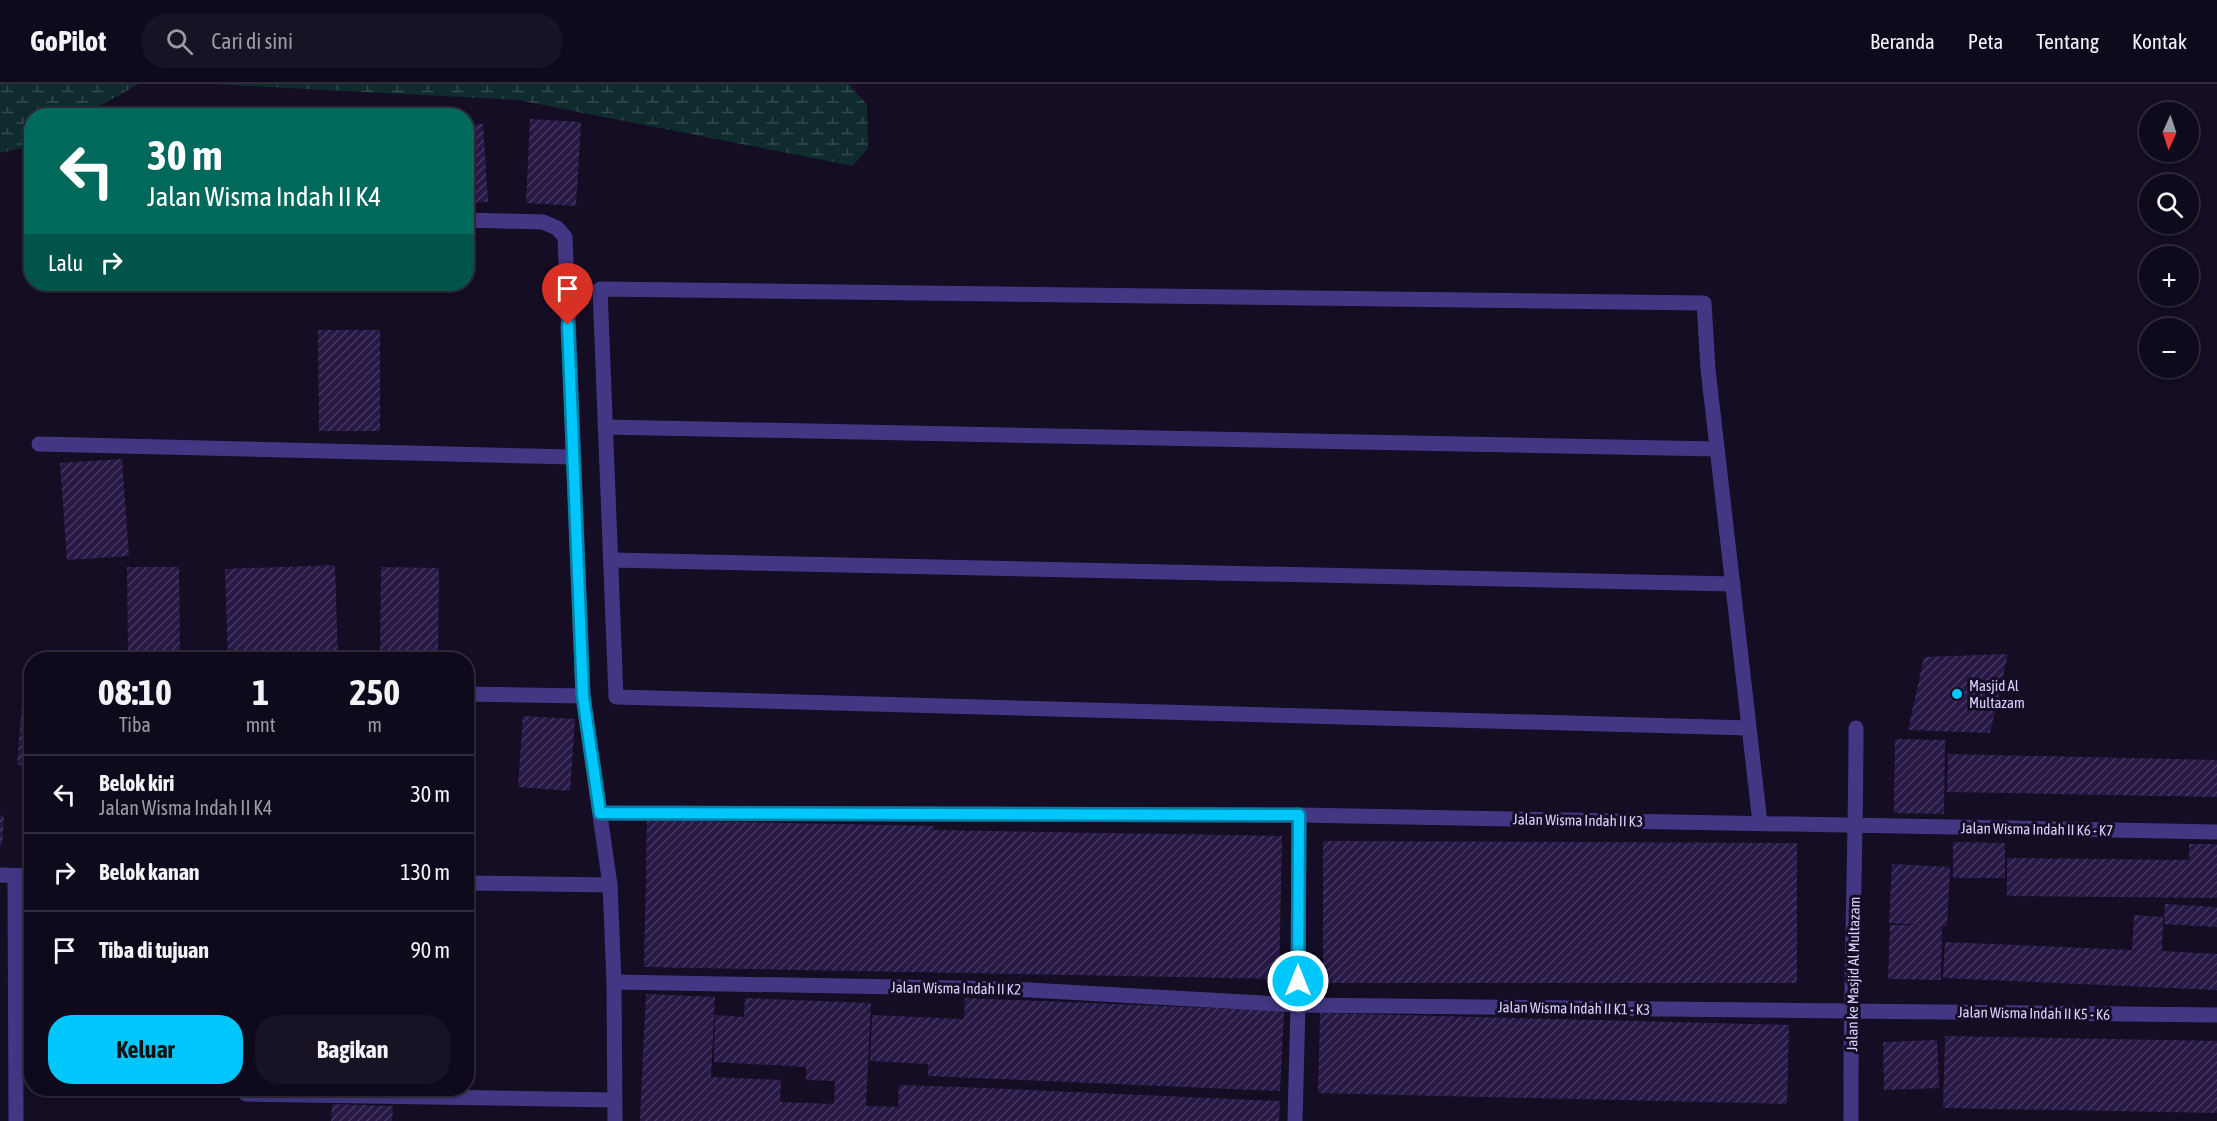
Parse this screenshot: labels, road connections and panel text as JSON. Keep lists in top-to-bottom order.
{
  "streets": {
    "street": [
      "Jalan Wisma Indah II K3",
      "Jalan Wisma Indah II K6 - K7",
      "Jalan ke Masjid Al Multazam",
      "Jalan Wisma Indah II K2",
      "Jalan Wisma Indah II K1 - K3",
      "Jalan Wisma Indah II K5 - K6"
    ]
  },
  "crossings": [
    ["Jalan Wisma Indah II K3", "Jalan Wisma Indah II K6 - K7"],
    ["Jalan Wisma Indah II K3", "Jalan ke Masjid Al Multazam"],
    ["Jalan Wisma Indah II K6 - K7", "Jalan ke Masjid Al Multazam"],
    ["Jalan ke Masjid Al Multazam", "Jalan Wisma Indah II K1 - K3"],
    ["Jalan ke Masjid Al Multazam", "Jalan Wisma Indah II K5 - K6"],
    ["Jalan Wisma Indah II K2", "Jalan Wisma Indah II K1 - K3"],
    ["Jalan Wisma Indah II K1 - K3", "Jalan Wisma Indah II K5 - K6"]
  ],
  "places": ["Masjid Al Multazam"],
  "north": "bottom",
  "page": {
    "header": "GoPilot",
    "search": "Cari di sini",
    "nav": [
      "Beranda",
      "Peta",
      "Tentang",
      "Kontak"
    ],
    "map_buttons": ["+", "−"],
    "turn": ["30 m", "Jalan Wisma Indah II K4"],
    "then": "Lalu",
    "eta": [
      "08:10",
      "Tiba",
      "1",
      "mnt",
      "250",
      "m"
    ],
    "list": [
      {
        "name": "Belok kiri",
        "note": "Jalan Wisma Indah II K4",
        "value": "30 m"
      },
      {
        "name": "Belok kanan",
        "value": "130 m"
      },
      {
        "name": "Tiba di tujuan",
        "value": "90 m"
      }
    ],
    "buttons": ["Keluar", "Bagikan"]
  }
}
